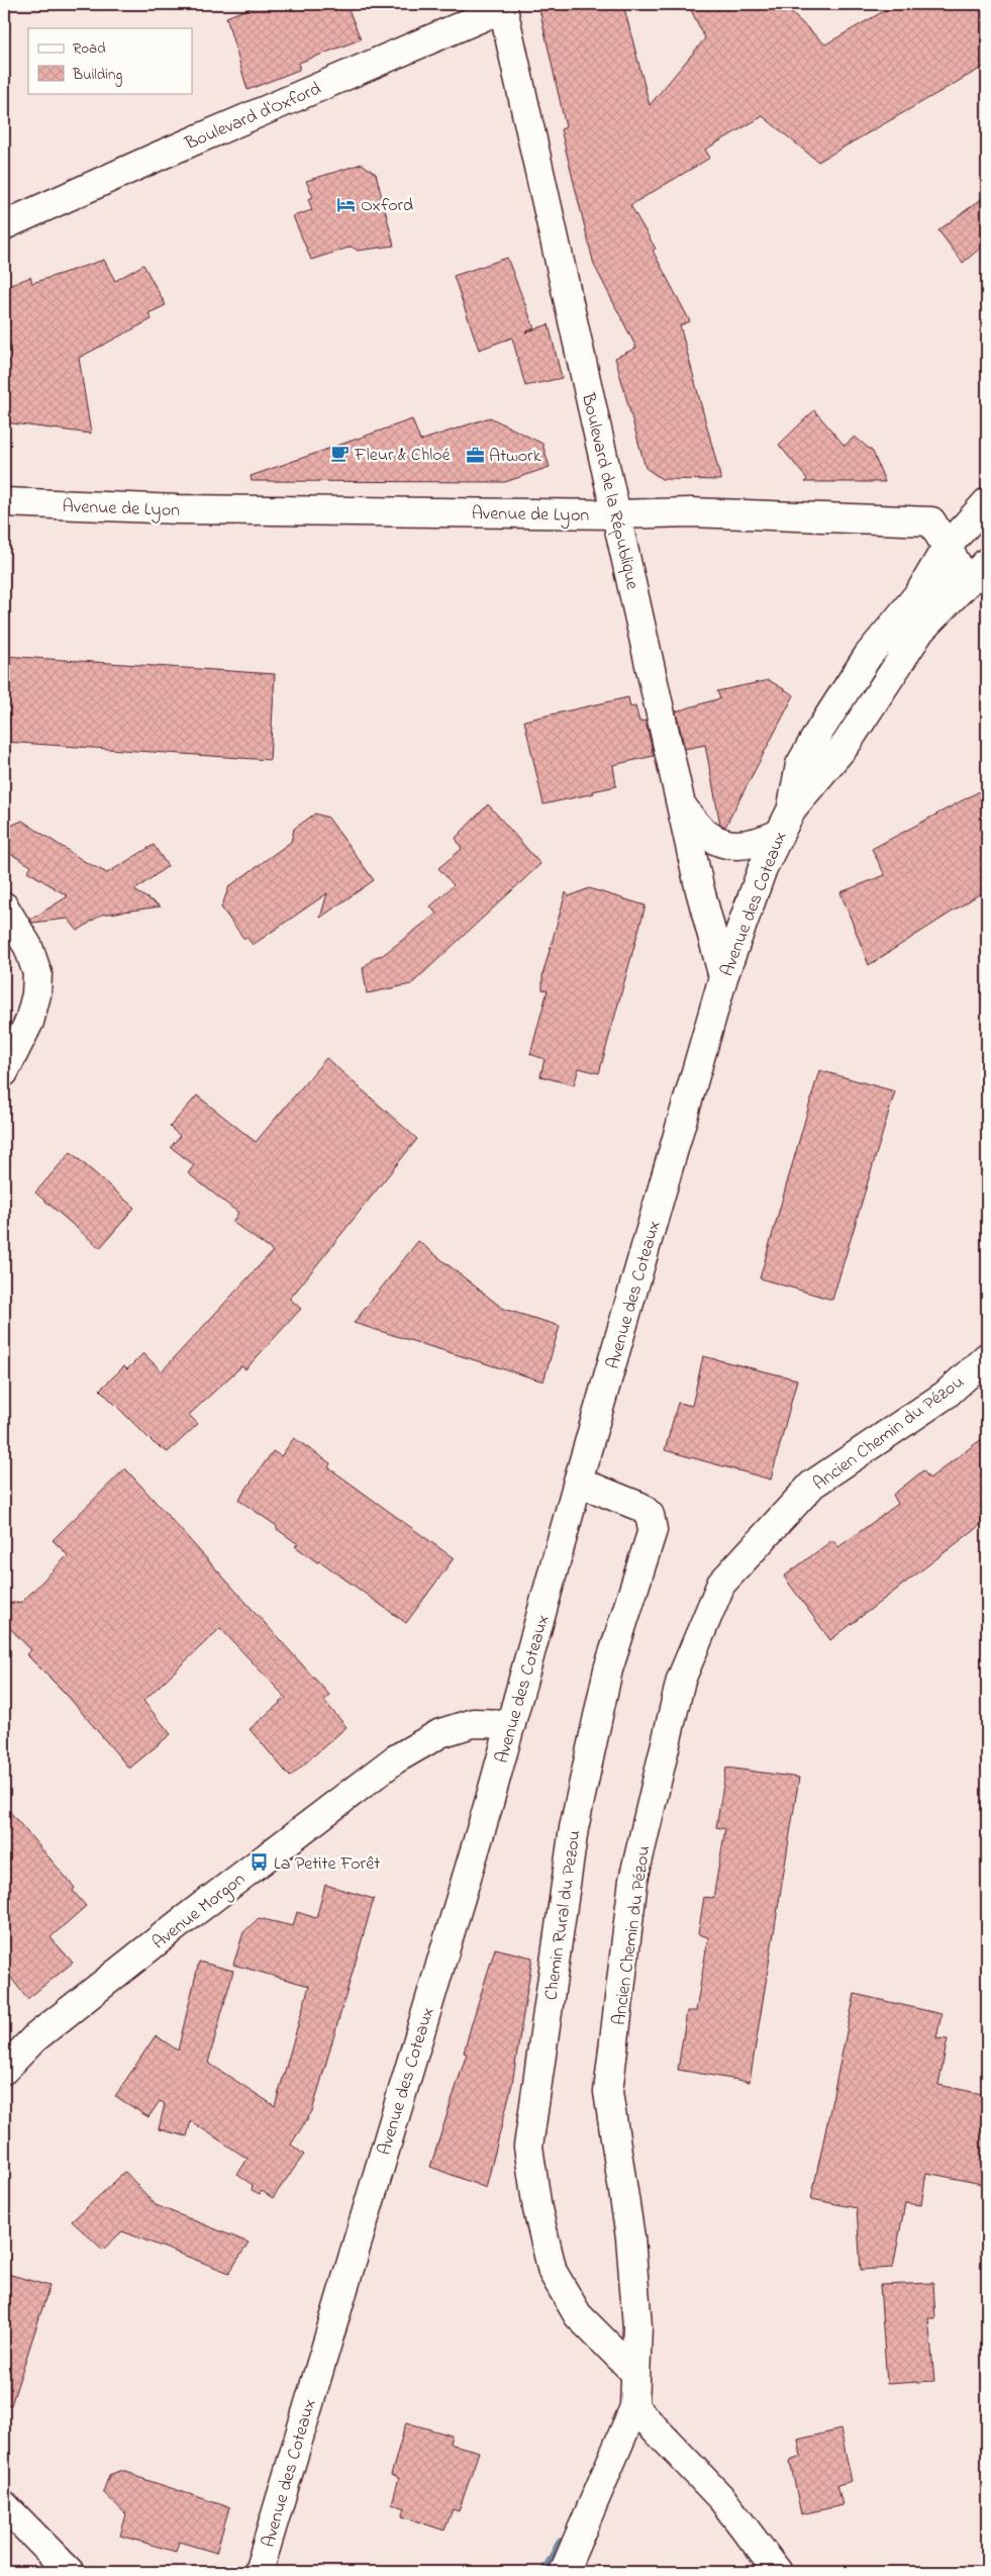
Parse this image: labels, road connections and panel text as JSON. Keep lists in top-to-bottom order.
{
  "streets": {
    "street": [
      "Boulevard d'Oxford",
      "Boulevard de la République",
      "Avenue de Lyon",
      "Avenue des Coteaux",
      "Ancien Chemin du Pézou",
      "Avenue Morgon",
      "Chemin Rural du Pezou"
    ]
  },
  "crossings": [
    ["Boulevard d'Oxford", "Boulevard de la République"],
    ["Boulevard de la République", "Avenue de Lyon"],
    ["Boulevard de la République", "Avenue des Coteaux"],
    ["Avenue de Lyon", "Avenue des Coteaux"],
    ["Avenue des Coteaux", "Avenue Morgon"],
    ["Avenue des Coteaux", "Chemin Rural du Pezou"],
    ["Ancien Chemin du Pézou", "Chemin Rural du Pezou"]
  ],
  "places": {
    "hotel": ["Oxford"],
    "cafe": ["Fleur & Chloé"],
    "office": ["Atwork"],
    "bus stop": ["La Petite Forêt"]
  },
  "legend": ["Road", "Building"]
}
